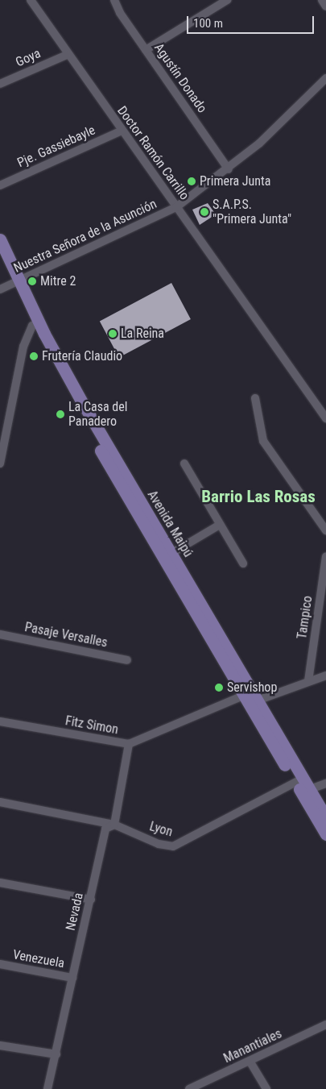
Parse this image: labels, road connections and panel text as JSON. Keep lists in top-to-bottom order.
{
  "streets": {
    "main road": ["Avenida Maipú"],
    "street": [
      "Goya",
      "Agustín Donado",
      "Pje. Gassiebayle",
      "Doctor Ramón Carrillo",
      "Nuestra Señora de la Asunción",
      "Tampico",
      "Pasaje Versalles",
      "Fitz Simon",
      "Lyon",
      "Nevada",
      "Venezuela",
      "Manantiales"
    ]
  },
  "crossings": [
    ["Goya", "Doctor Ramón Carrillo"],
    ["Agustín Donado", "Nuestra Señora de la Asunción"],
    ["Pje. Gassiebayle", "Doctor Ramón Carrillo"],
    ["Doctor Ramón Carrillo", "Nuestra Señora de la Asunción"],
    ["Nuestra Señora de la Asunción", "Avenida Maipú"],
    ["Avenida Maipú", "Fitz Simon"],
    ["Avenida Maipú", "Lyon"],
    ["Tampico", "Fitz Simon"],
    ["Fitz Simon", "Nevada"],
    ["Lyon", "Nevada"],
    ["Nevada", "Venezuela"]
  ],
  "districts": ["Barrio Las Rosas"],
  "places": [
    "Primera Junta",
    "S.A.P.S. \"Primera Junta\"",
    "Mitre 2",
    "La Reina",
    "Frutería Claudio",
    "La Casa del Panadero",
    "Servishop"
  ],
  "scale_bar": "100 m"
}
